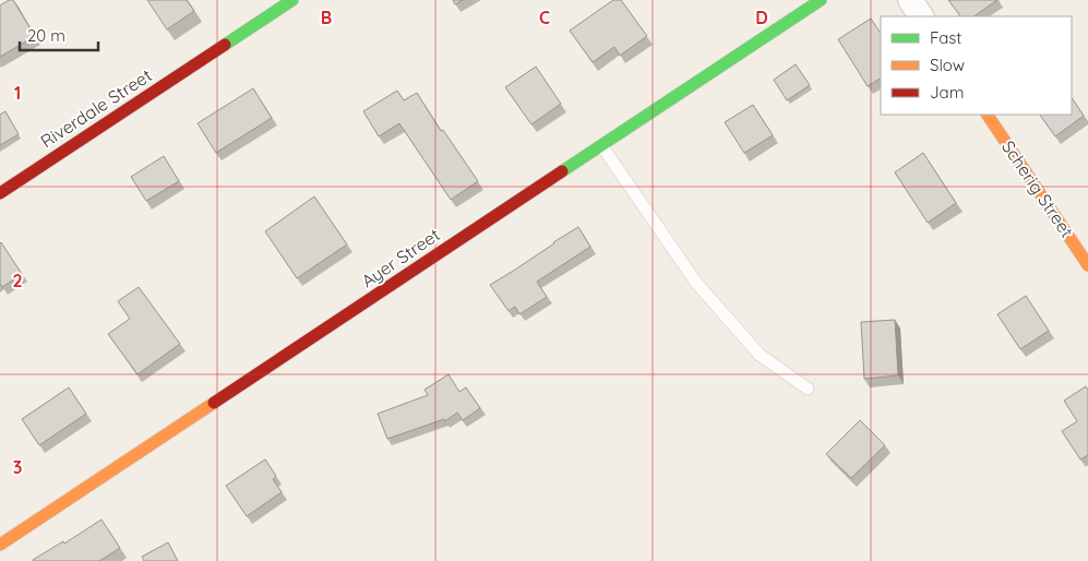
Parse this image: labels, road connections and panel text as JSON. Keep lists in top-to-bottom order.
{
  "streets": {
    "street": ["Riverdale Street", "Scherig Street", "Ayer Street"]
  },
  "legend": ["Fast", "Slow", "Jam"],
  "scale_bar": "20 m",
  "grid": {
    "columns": ["B", "C", "D"],
    "rows": ["1", "2", "3"]
  }
}
